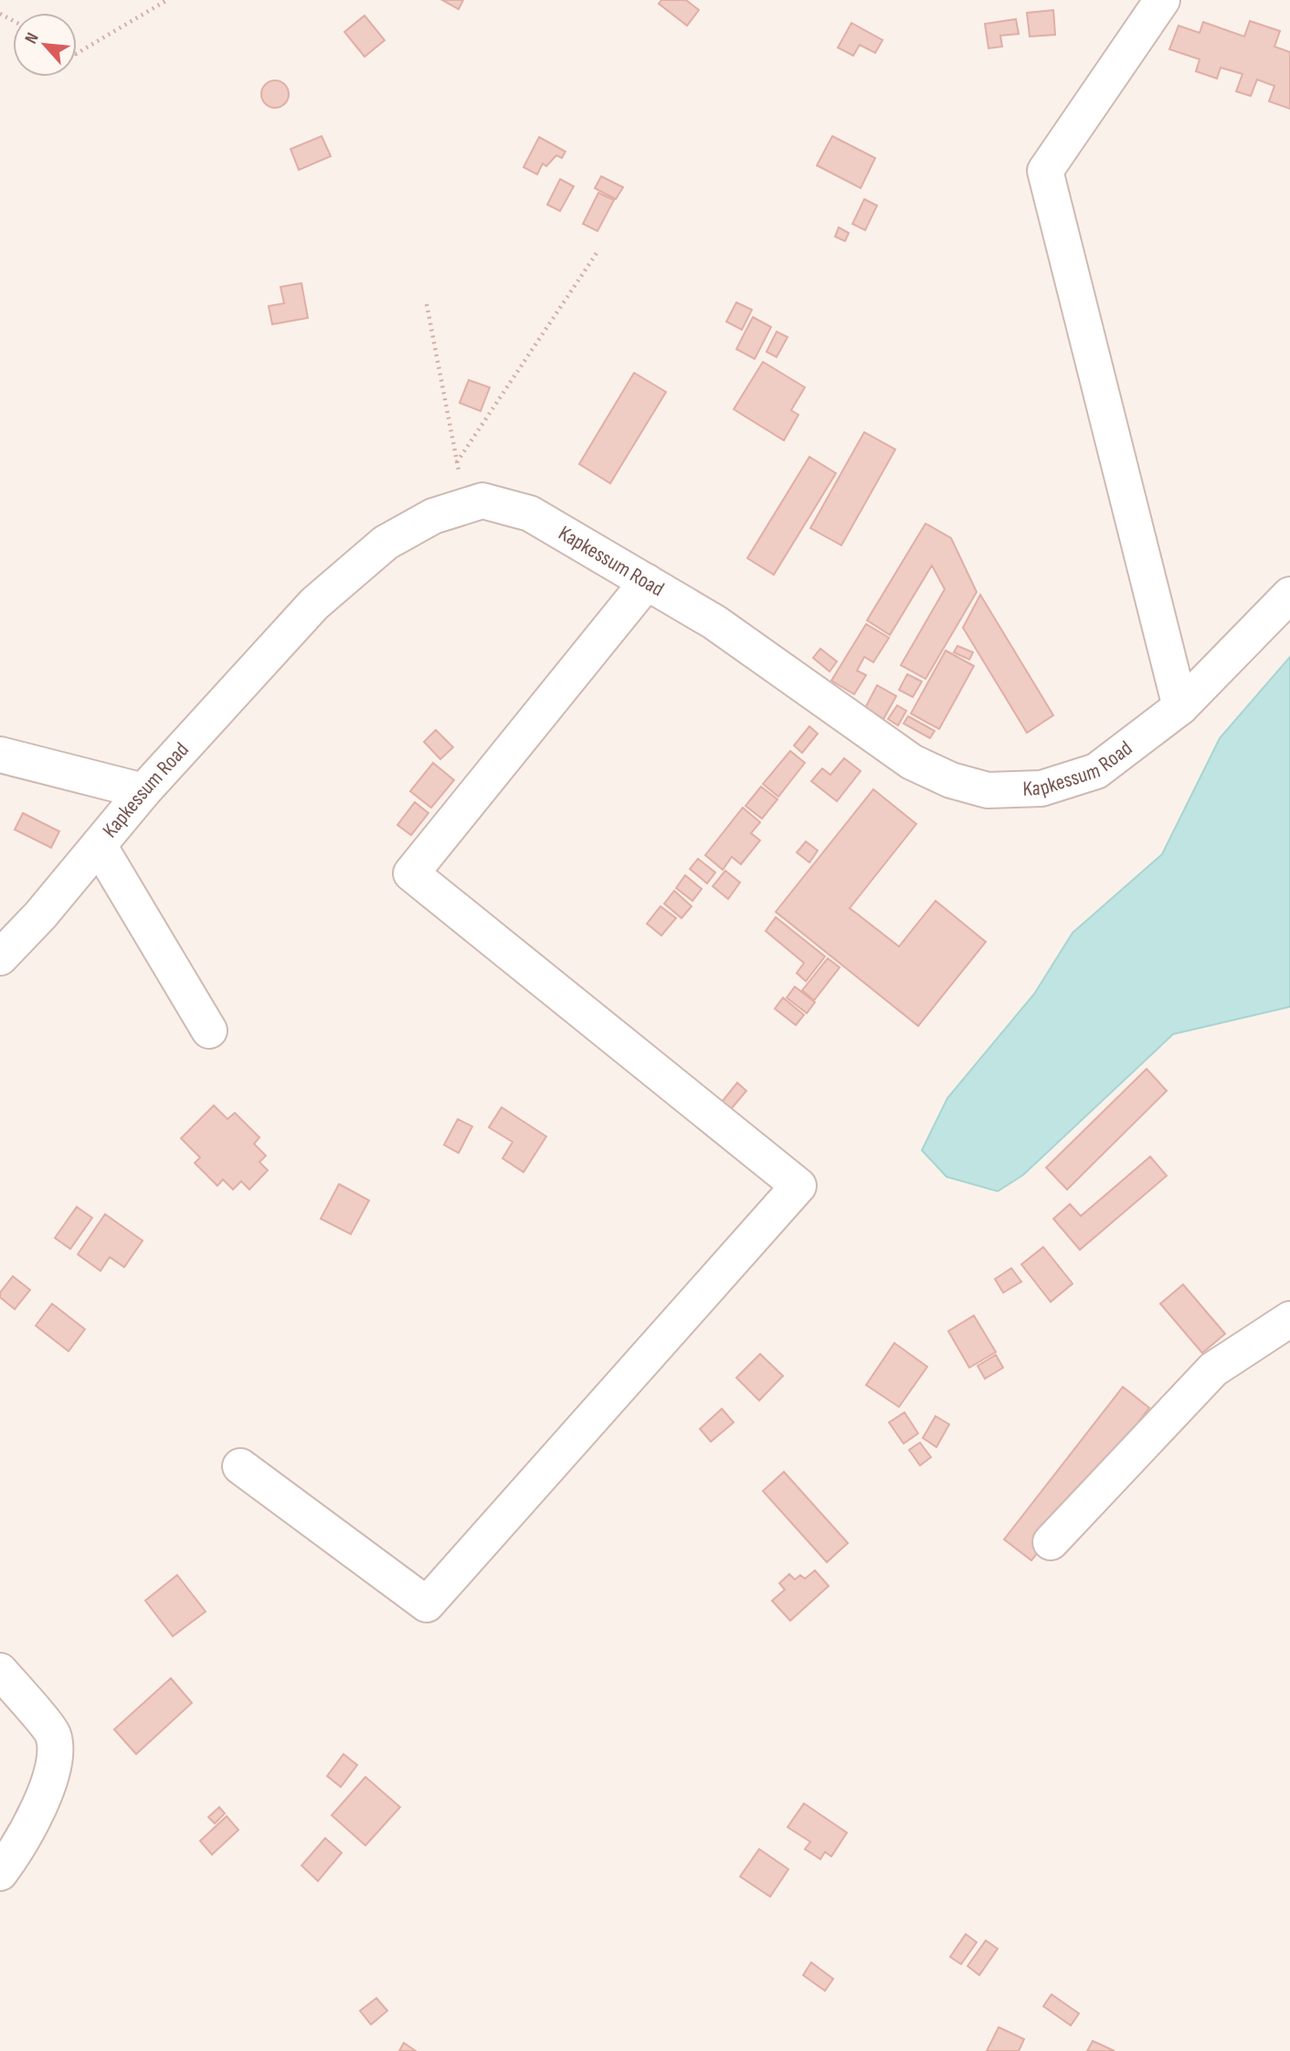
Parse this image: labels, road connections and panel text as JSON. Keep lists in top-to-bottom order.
{
  "streets": {
    "street": ["Kapkessum Road"]
  },
  "north": "top left"
}
